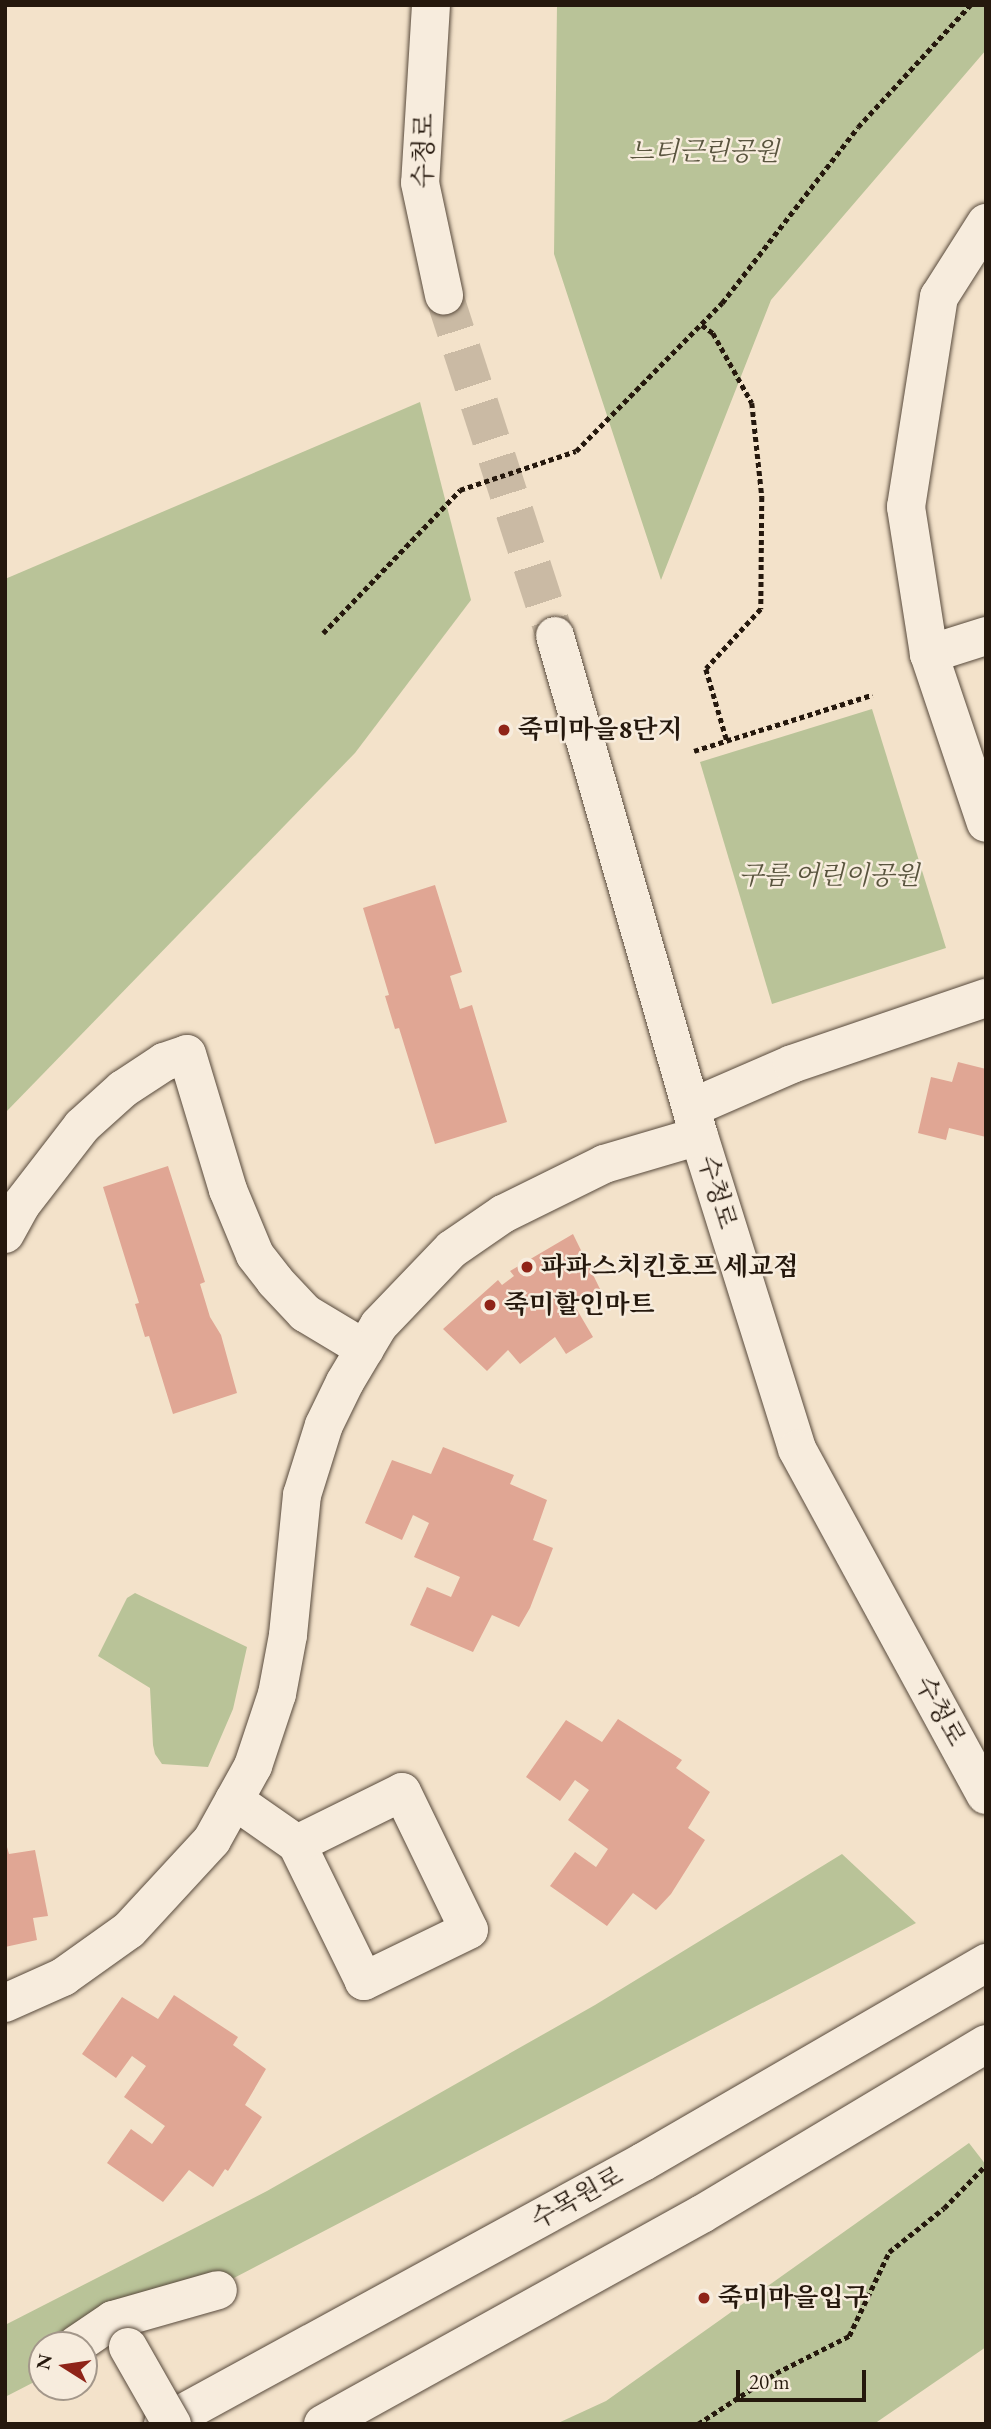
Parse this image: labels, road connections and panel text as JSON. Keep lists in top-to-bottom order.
{
  "streets": {
    "street": ["수청로", "수목원로"]
  },
  "parks": ["느티근린공원", "구름 어린이공원"],
  "places": [
    "죽미마을8단지",
    "파파스치킨호프 세교점",
    "죽미할인마트",
    "죽미마을입구"
  ],
  "scale_bar": "20 m",
  "north": "left"
}
